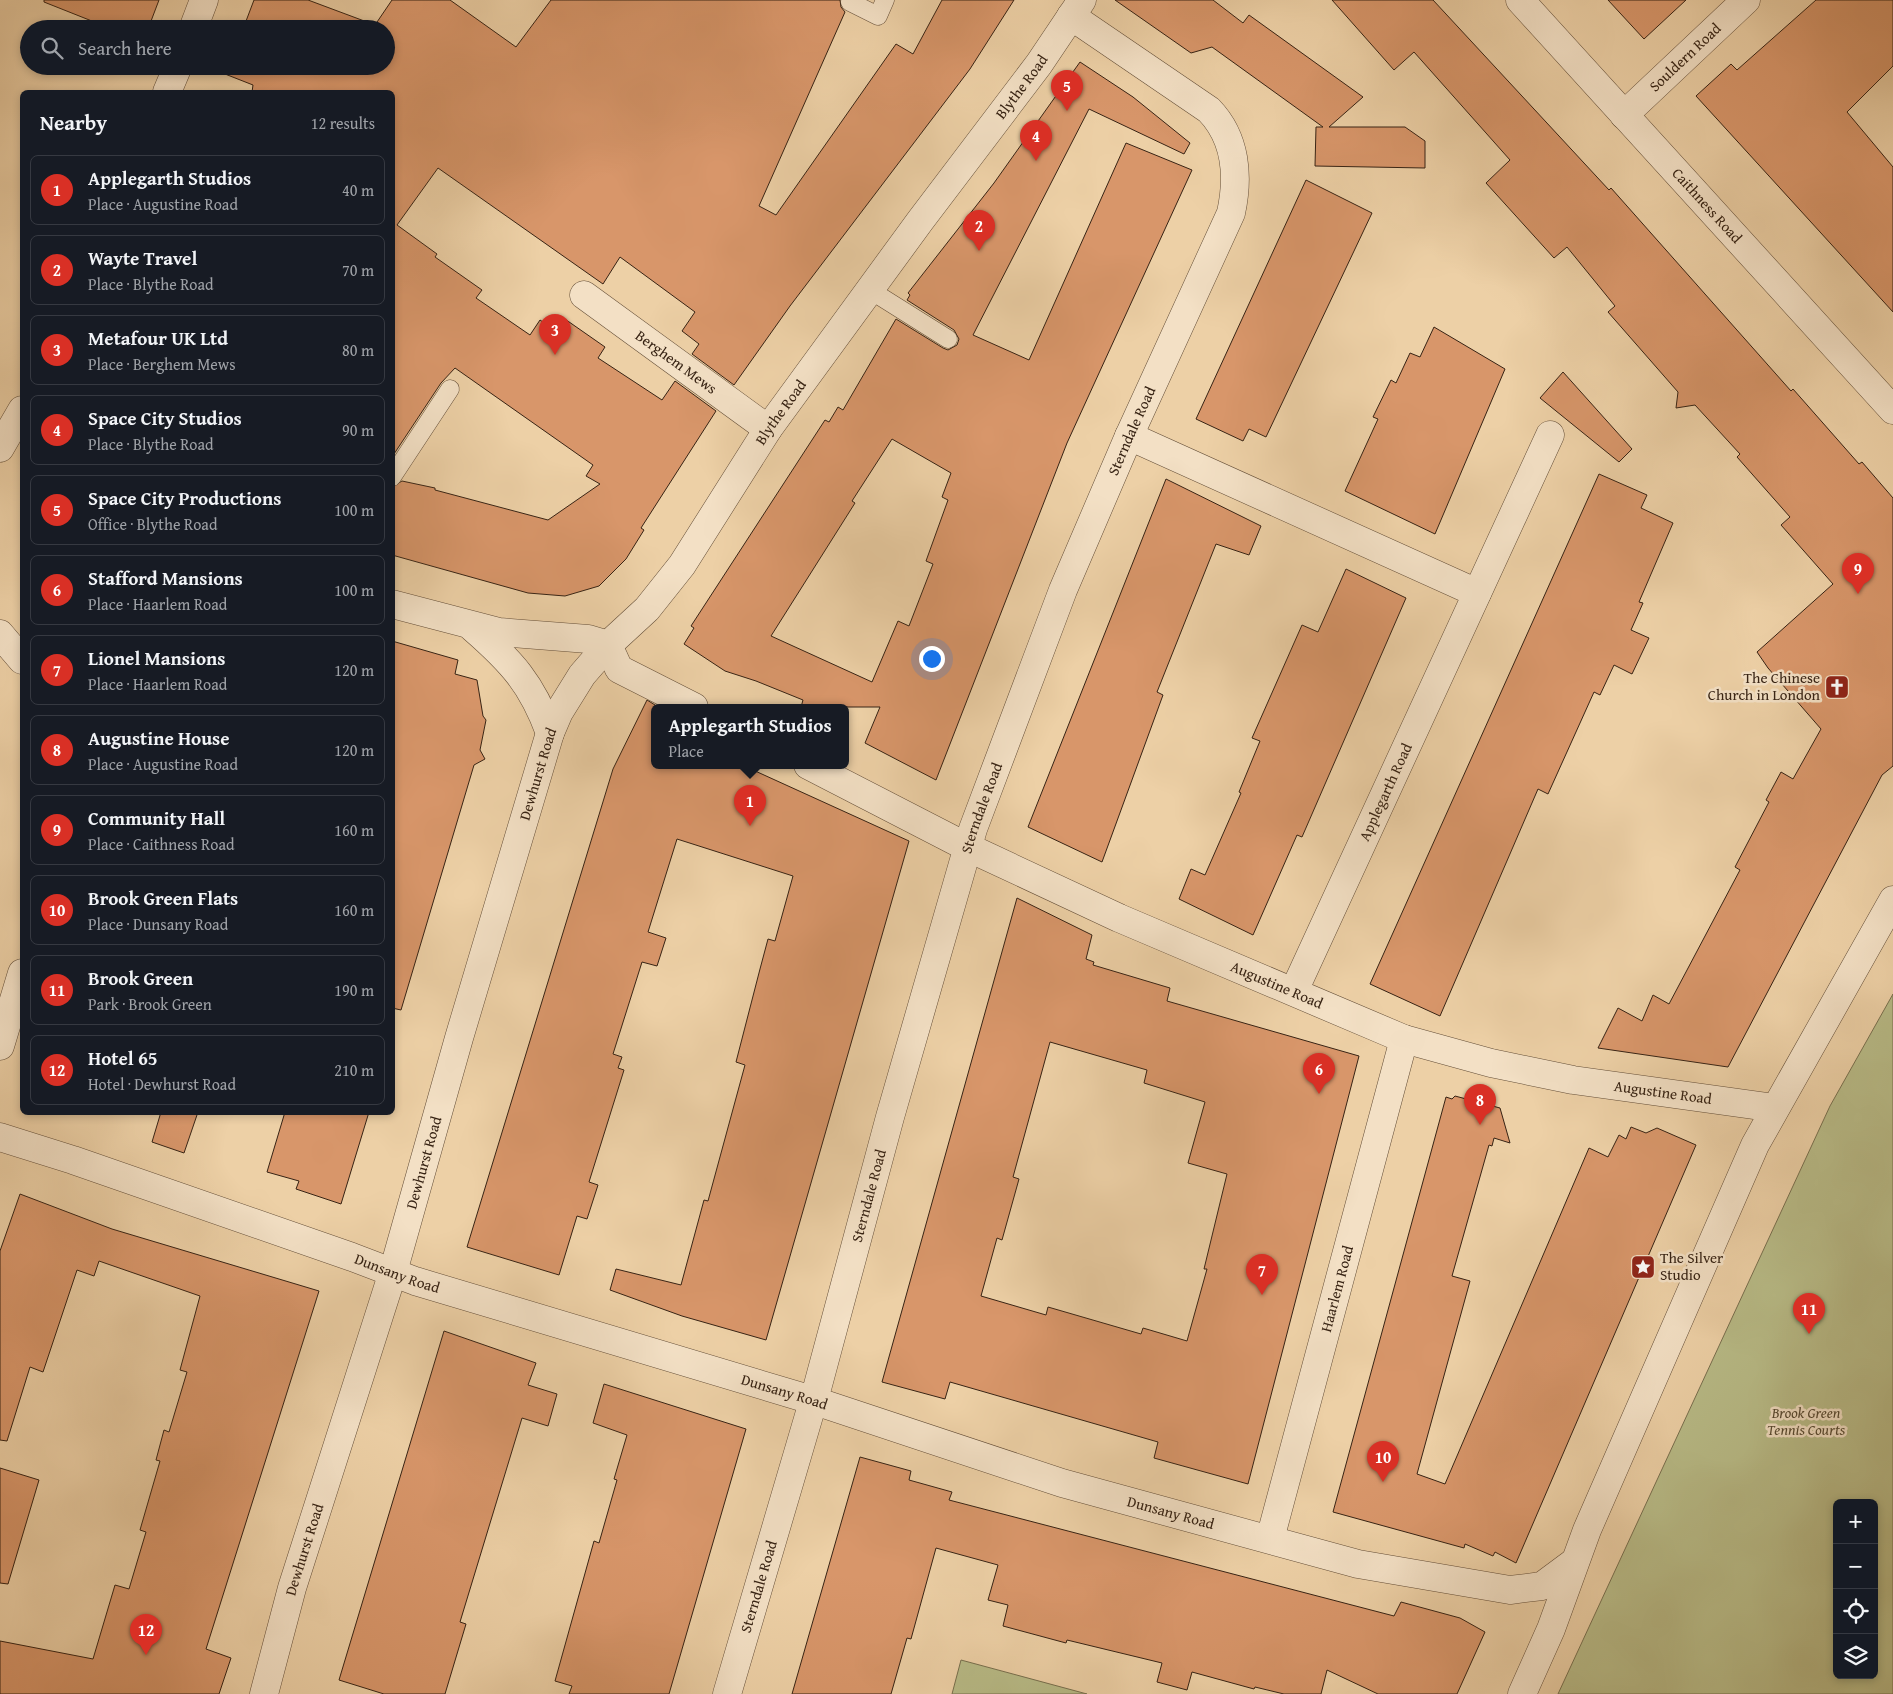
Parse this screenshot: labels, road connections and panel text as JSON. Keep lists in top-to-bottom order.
{
  "streets": {
    "street": [
      "Souldern Road",
      "Blythe Road",
      "Caithness Road",
      "Berghem Mews",
      "Sterndale Road",
      "Dewhurst Road",
      "Applegarth Road",
      "Augustine Road",
      "Dunsany Road",
      "Haarlem Road"
    ]
  },
  "crossings": [
    ["Souldern Road", "Caithness Road"],
    ["Blythe Road", "Berghem Mews"],
    ["Blythe Road", "Sterndale Road"],
    ["Blythe Road", "Dewhurst Road"],
    ["Sterndale Road", "Augustine Road"],
    ["Sterndale Road", "Dunsany Road"],
    ["Dewhurst Road", "Dunsany Road"],
    ["Applegarth Road", "Augustine Road"],
    ["Augustine Road", "Haarlem Road"],
    ["Dunsany Road", "Haarlem Road"]
  ],
  "parks": ["Brook Green Tennis Courts"],
  "places": {
    "church": ["The Chinese Church in London"],
    "place": ["The Silver Studio"]
  },
  "page": {
    "search": "Search here",
    "pins": [
      "5",
      "4",
      "2",
      "3",
      "9",
      "1",
      "6",
      "8",
      "7",
      "11",
      "10",
      "12"
    ],
    "heading": ["Nearby", "12 results"],
    "list": [
      {
        "mark": "1",
        "name": "Applegarth Studios",
        "note": "Place · Augustine Road",
        "value": "40 m"
      },
      {
        "mark": "2",
        "name": "Wayte Travel",
        "note": "Place · Blythe Road",
        "value": "70 m"
      },
      {
        "mark": "3",
        "name": "Metafour UK Ltd",
        "note": "Place · Berghem Mews",
        "value": "80 m"
      },
      {
        "mark": "4",
        "name": "Space City Studios",
        "note": "Place · Blythe Road",
        "value": "90 m"
      },
      {
        "mark": "5",
        "name": "Space City Productions",
        "note": "Office · Blythe Road",
        "value": "100 m"
      },
      {
        "mark": "6",
        "name": "Stafford Mansions",
        "note": "Place · Haarlem Road",
        "value": "100 m"
      },
      {
        "mark": "7",
        "name": "Lionel Mansions",
        "note": "Place · Haarlem Road",
        "value": "120 m"
      },
      {
        "mark": "8",
        "name": "Augustine House",
        "note": "Place · Augustine Road",
        "value": "120 m"
      },
      {
        "mark": "9",
        "name": "Community Hall",
        "note": "Place · Caithness Road",
        "value": "160 m"
      },
      {
        "mark": "10",
        "name": "Brook Green Flats",
        "note": "Place · Dunsany Road",
        "value": "160 m"
      },
      {
        "mark": "11",
        "name": "Brook Green",
        "note": "Park · Brook Green",
        "value": "190 m"
      },
      {
        "mark": "12",
        "name": "Hotel 65",
        "note": "Hotel · Dewhurst Road",
        "value": "210 m"
      }
    ],
    "popup": ["Applegarth Studios", "Place"],
    "map_buttons": ["+", "−"]
  }
}
